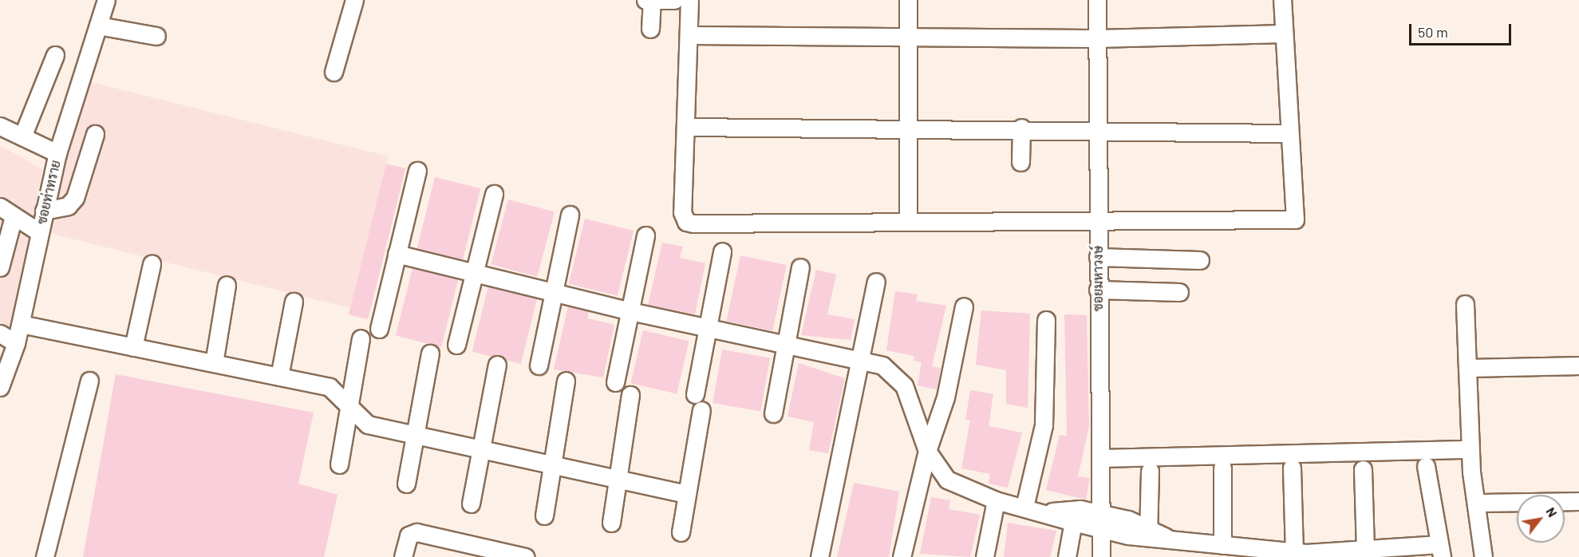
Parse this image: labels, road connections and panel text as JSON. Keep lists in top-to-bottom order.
{
  "streets": {
    "street": ["ซอยท่าทราย", "ซอยมหาวงษ์"]
  },
  "scale_bar": "50 m",
  "north": "top right"
}
